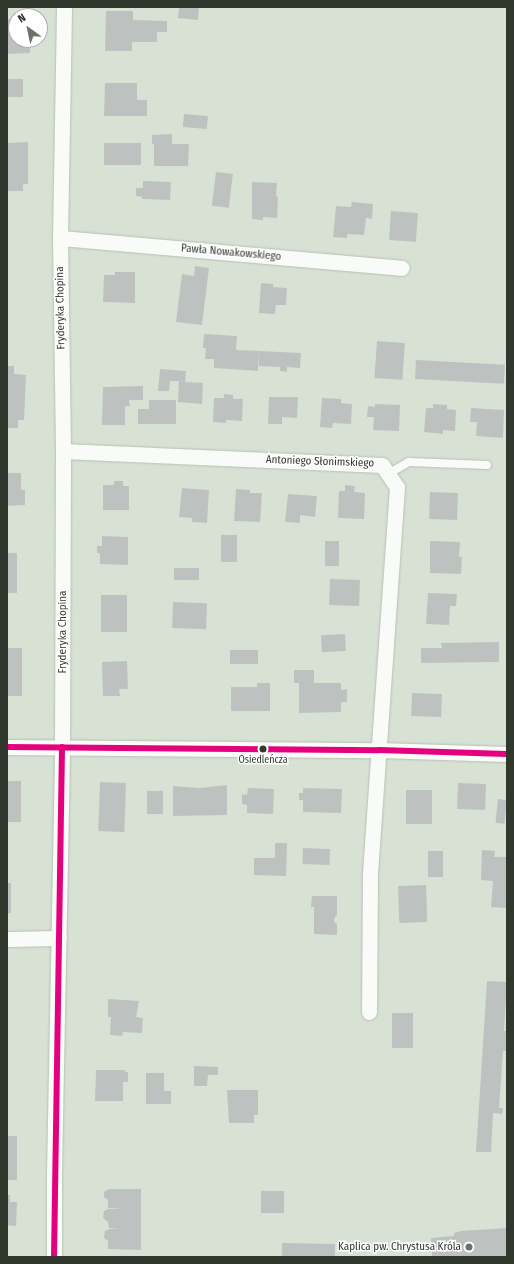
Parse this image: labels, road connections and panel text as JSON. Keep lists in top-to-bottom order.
{
  "streets": {
    "street": ["Pawła Nowakowskiego", "Fryderyka Chopina", "Antoniego Słonimskiego"]
  },
  "crossings": [
    ["Pawła Nowakowskiego", "Fryderyka Chopina"],
    ["Fryderyka Chopina", "Antoniego Słonimskiego"]
  ],
  "places": ["Osiedleńcza", "Kaplica pw. Chrystusa Króla"],
  "north": "top left"
}
